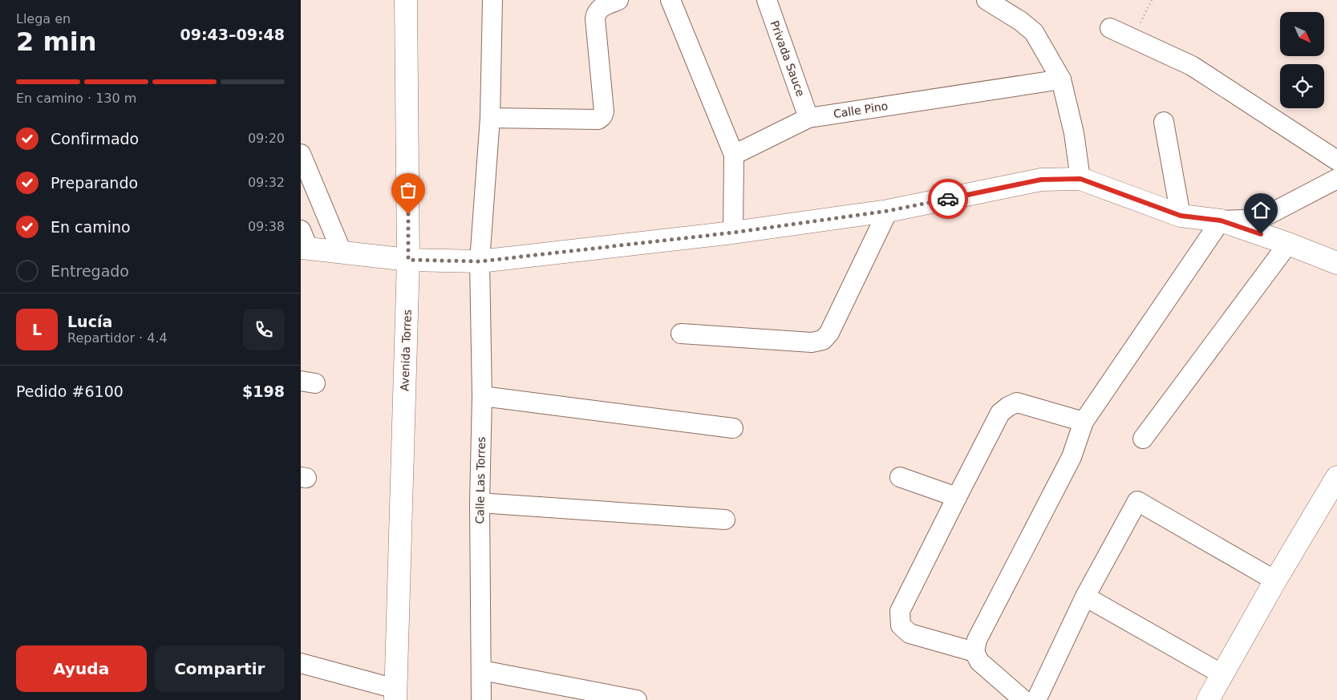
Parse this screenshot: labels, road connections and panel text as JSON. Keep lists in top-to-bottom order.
{
  "streets": {
    "main road": ["Avenida Torres"],
    "street": ["Privada Sauce", "Calle Pino", "Calle Las Torres"]
  },
  "crossings": [
    ["Privada Sauce", "Calle Pino"]
  ],
  "north": "bottom right",
  "page": {
    "heading": ["2 min", "Llega en", "09:43–09:48"],
    "panel": [
      "Lucía",
      "Repartidor · 4.4",
      "Pedido #6100",
      "$198"
    ],
    "bar": "En camino · 130 m",
    "list": [
      ["Confirmado", "09:20"],
      ["Preparando", "09:32"],
      ["En camino", "09:38"],
      "Entregado"
    ],
    "round": "L",
    "buttons": ["Ayuda", "Compartir"]
  }
}
